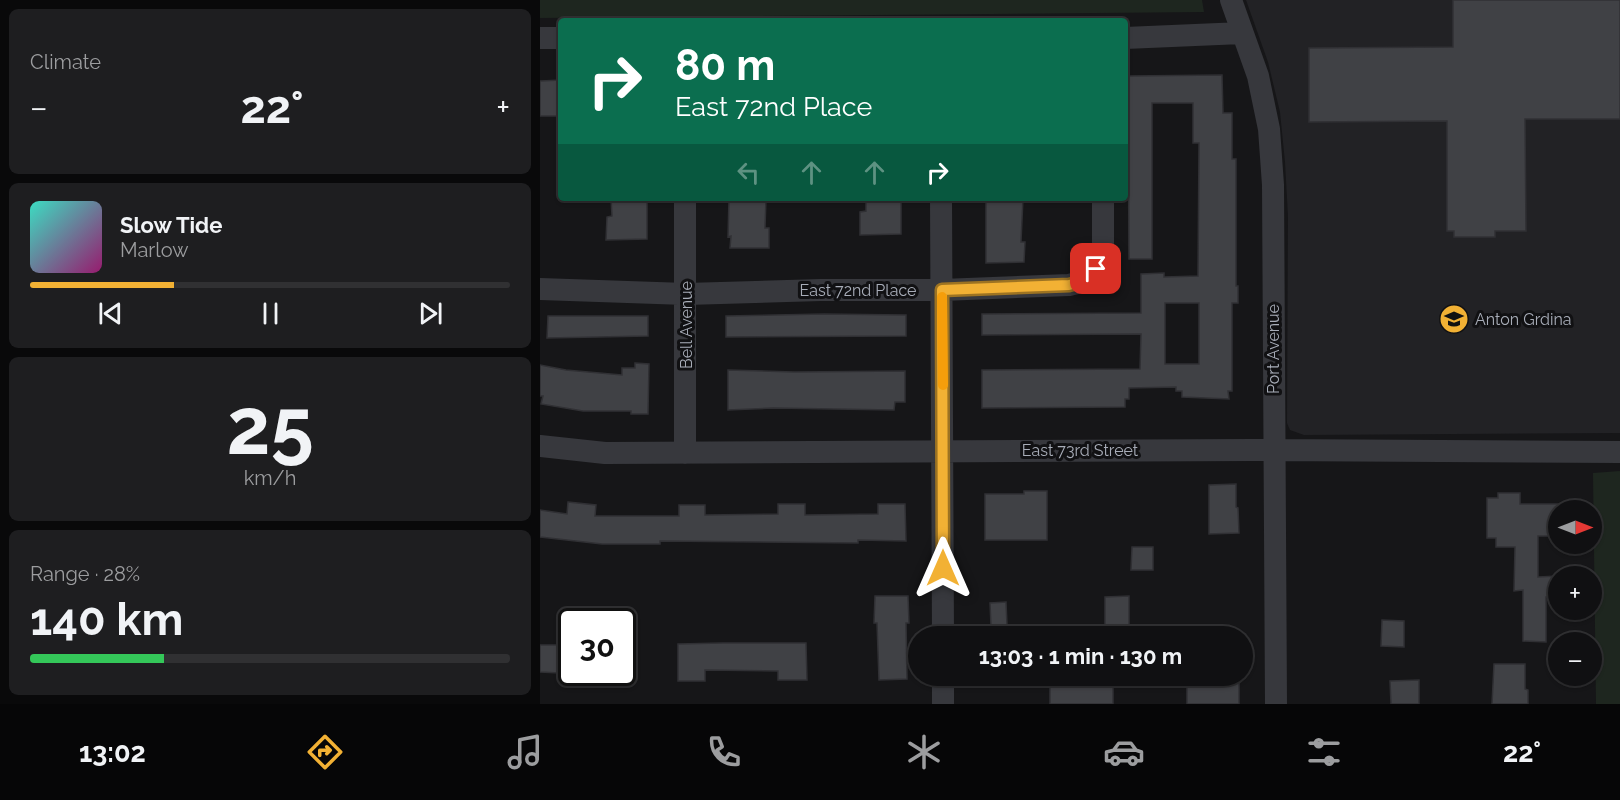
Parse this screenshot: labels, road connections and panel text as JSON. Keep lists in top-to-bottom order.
{
  "streets": {
    "street": [
      "East 72nd Place",
      "Bell Avenue",
      "Port Avenue",
      "East 73rd Street"
    ]
  },
  "crossings": [
    ["East 72nd Place", "Bell Avenue"],
    ["Bell Avenue", "East 73rd Street"],
    ["Port Avenue", "East 73rd Street"]
  ],
  "places": {
    "school or university": ["Anton Grdina"]
  },
  "north": "right",
  "page": {
    "tile": [
      "Climate",
      ["25", "km/h"],
      ["Range · 28%", "140 km"]
    ],
    "turn": ["80 m", "East 72nd Place"],
    "heat": ["−", "22°", "+"],
    "song": ["Slow Tide", "Marlow"],
    "map_buttons": ["+", "−"],
    "limit": "30",
    "trip": "13:03 · 1 min · 130 m",
    "tabs": ["13:02", "22°"]
  }
}
